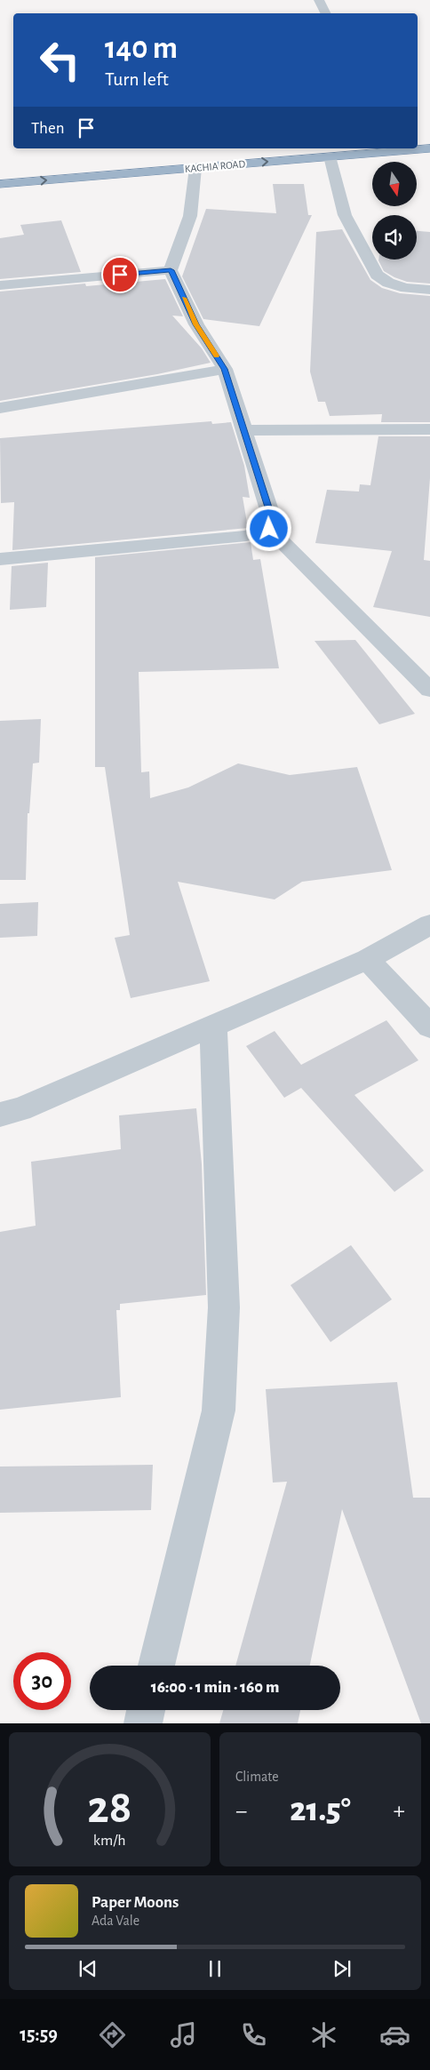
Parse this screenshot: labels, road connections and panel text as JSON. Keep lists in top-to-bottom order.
{
  "streets": {
    "highway": ["KACHIA ROAD"]
  },
  "north": "bottom",
  "page": {
    "turn": ["140 m", "Turn left"],
    "then": "Then",
    "limit": "30",
    "trip": "16:00 · 1 min · 160 m",
    "tile": "Climate",
    "heat": ["−", "21.5°", "+"],
    "song": ["Paper Moons", "Ada Vale"],
    "tabs": "15:59",
    "gauge": ["28", "km/h"]
  }
}
